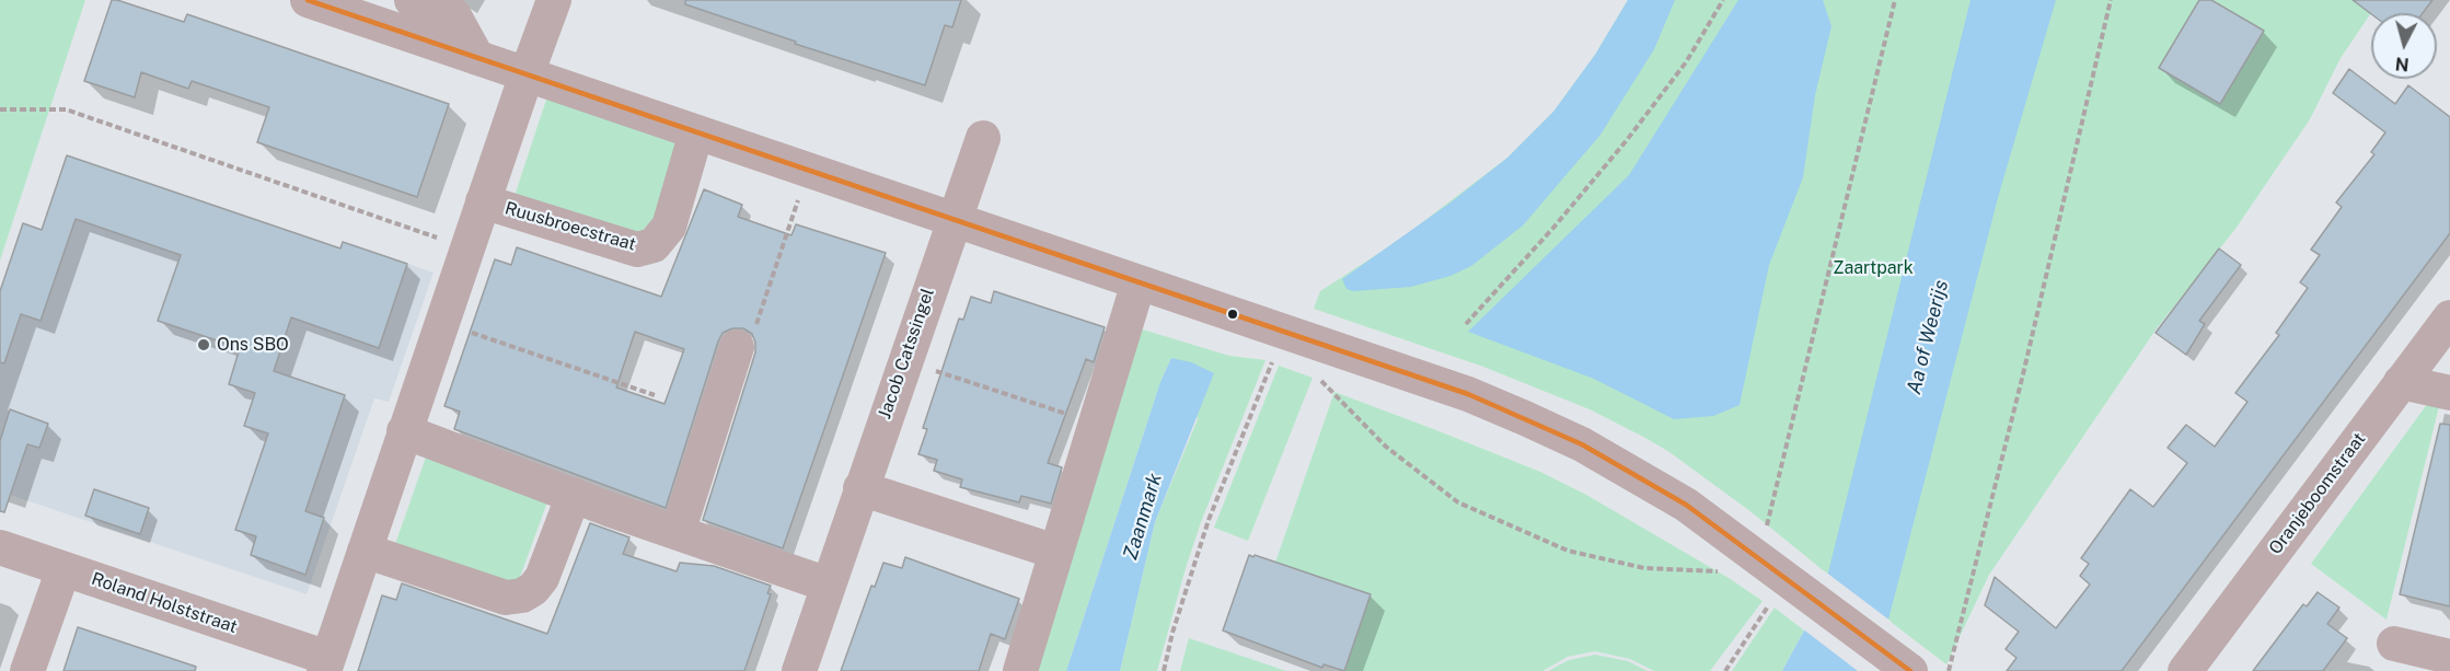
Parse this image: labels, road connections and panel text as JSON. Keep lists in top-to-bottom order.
{
  "streets": {
    "street": [
      "Ruusbroecstraat",
      "Jacob Catssingel",
      "Oranjeboomstraat",
      "Roland Holststraat"
    ]
  },
  "crossings": [
    ["Ruusbroecstraat", "Roland Holststraat"]
  ],
  "water": ["Aa of Weerijs", "Zaanmark"],
  "parks": ["Zaartpark"],
  "places": ["Ons SBO"],
  "north": "bottom"
}
